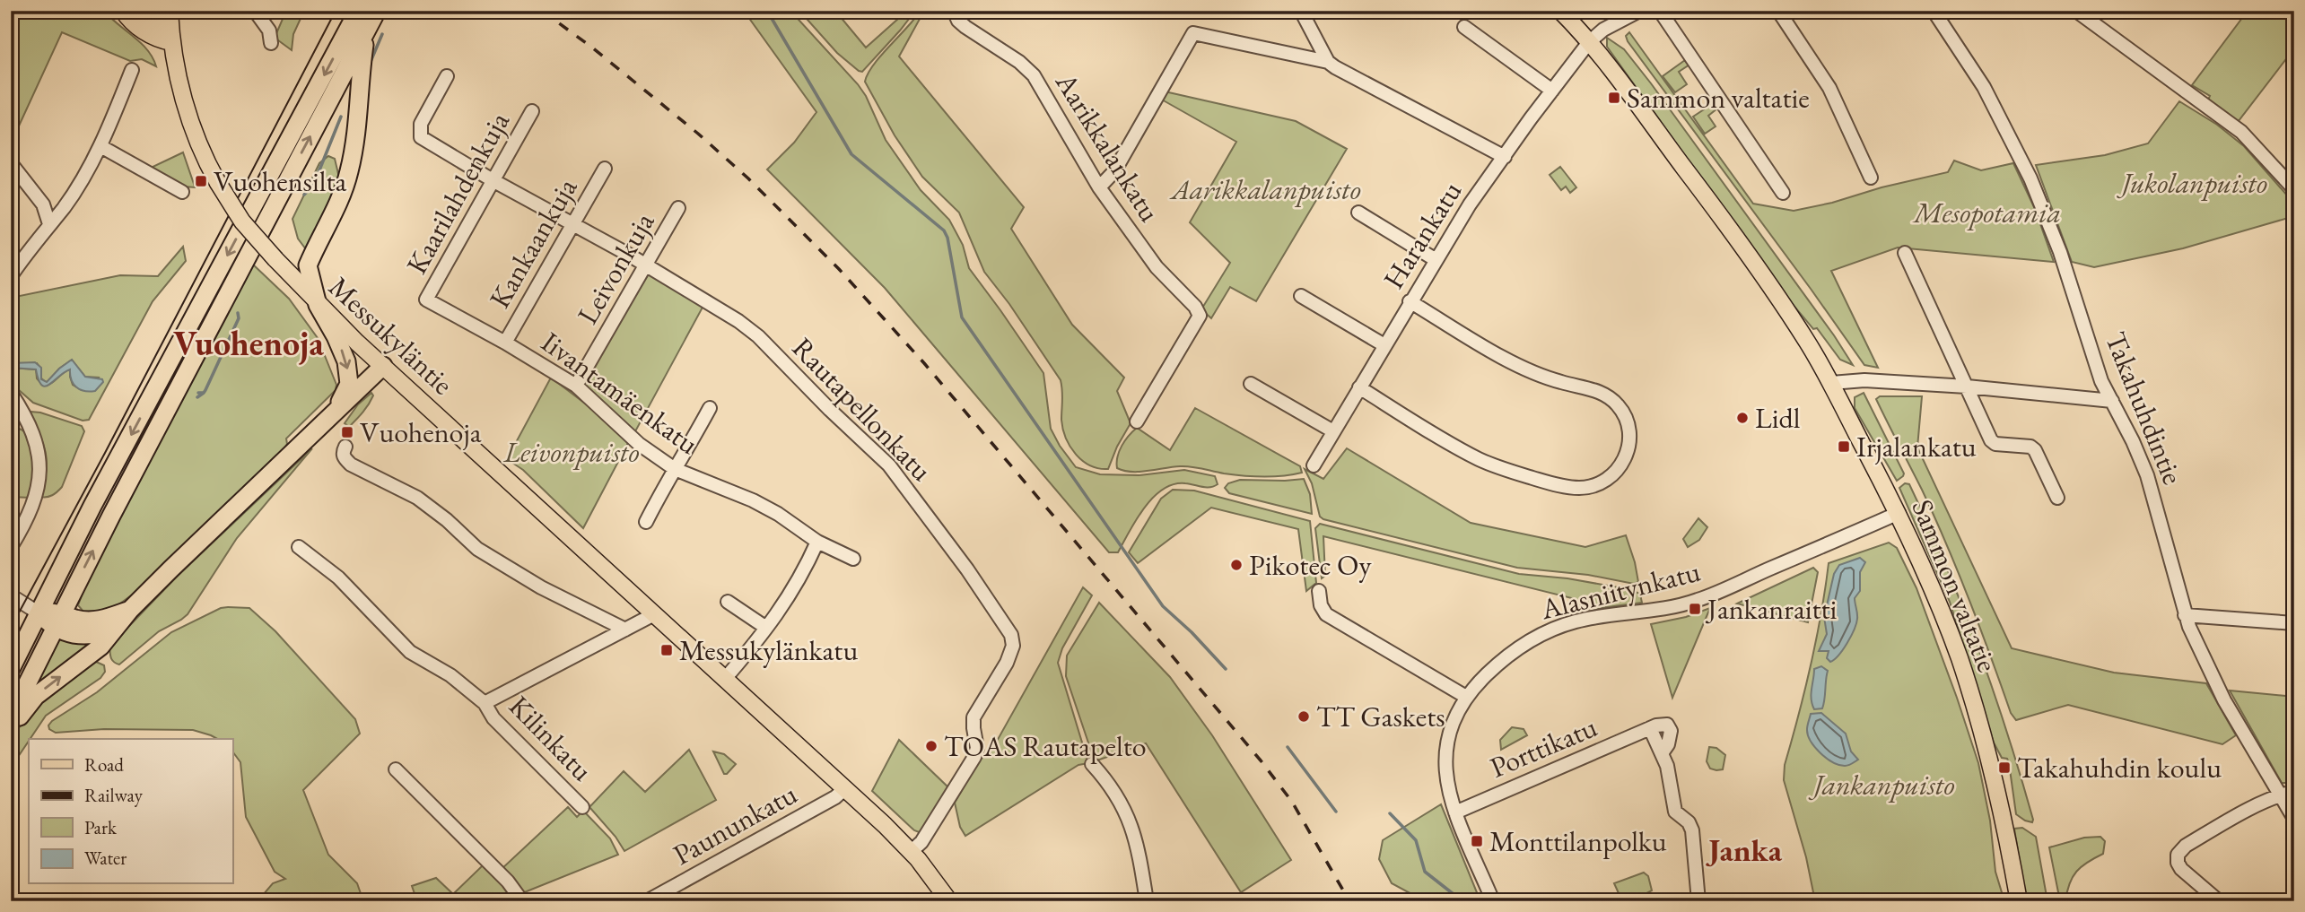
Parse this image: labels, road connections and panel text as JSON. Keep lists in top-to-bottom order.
{
  "streets": {
    "main road": ["Messukyläntie", "Sammon valtatie"],
    "street": [
      "Aarikkalankatu",
      "Kaarilahdenkuja",
      "Harankatu",
      "Kankaankuja",
      "Leivonkuja",
      "Iivantamäenkatu",
      "Takahuhdintie",
      "Rautapellonkatu",
      "Alasniitynkatu",
      "Kilinkatu",
      "Porttikatu",
      "Paununkatu"
    ]
  },
  "crossings": [
    ["Kaarilahdenkuja", "Iivantamäenkatu"],
    ["Kaarilahdenkuja", "Rautapellonkatu"],
    ["Harankatu", "Sammon valtatie"],
    ["Kankaankuja", "Iivantamäenkatu"],
    ["Kankaankuja", "Rautapellonkatu"],
    ["Leivonkuja", "Iivantamäenkatu"],
    ["Leivonkuja", "Rautapellonkatu"],
    ["Sammon valtatie", "Alasniitynkatu"],
    ["Alasniitynkatu", "Porttikatu"]
  ],
  "districts": ["Vuohenoja", "Janka"],
  "parks": [
    "Jukolanpuisto",
    "Aarikkalanpuisto",
    "Mesopotamia",
    "Leivonpuisto",
    "Jankanpuisto"
  ],
  "places": {
    "transit": [
      "Sammon valtatie",
      "Vuohensilta",
      "Vuohenoja",
      "Irjalankatu",
      "Jankanraitti",
      "Messukylänkatu",
      "Takahuhdin koulu",
      "Monttilanpolku"
    ],
    "other": [
      "Lidl",
      "Pikotec Oy",
      "TT Gaskets",
      "TOAS Rautapelto"
    ]
  },
  "legend": [
    "Road",
    "Railway",
    "Park",
    "Water"
  ]
}
